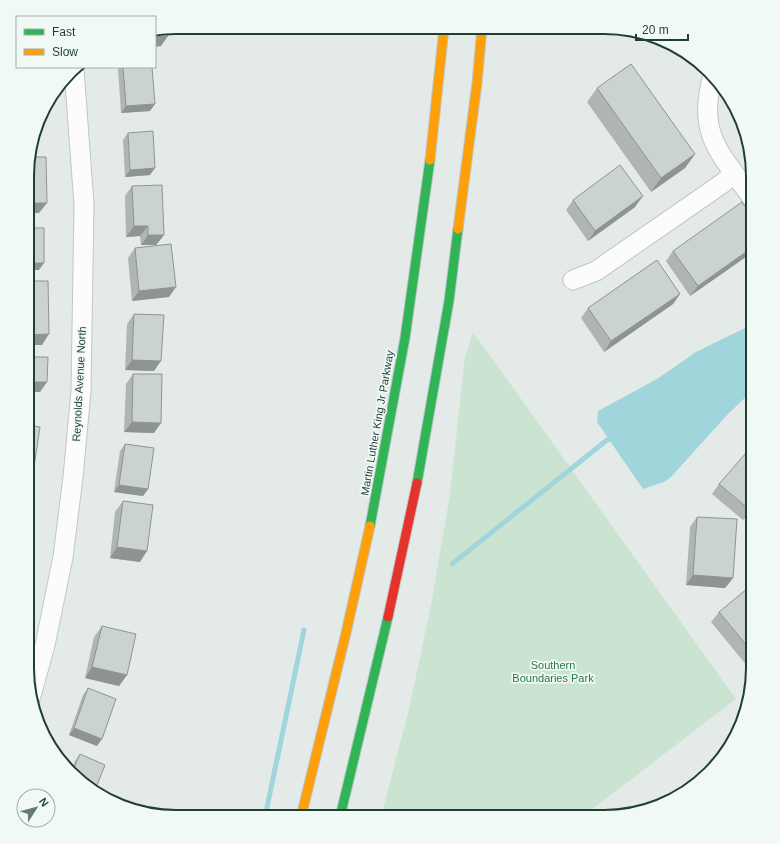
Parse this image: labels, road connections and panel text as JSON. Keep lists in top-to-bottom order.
{
  "streets": {
    "main road": ["Martin Luther King Jr Parkway"],
    "street": ["Reynolds Avenue North"]
  },
  "parks": ["Southern Boundaries Park"],
  "legend": ["Fast", "Slow"],
  "scale_bar": "20 m",
  "north": "top right"
}
